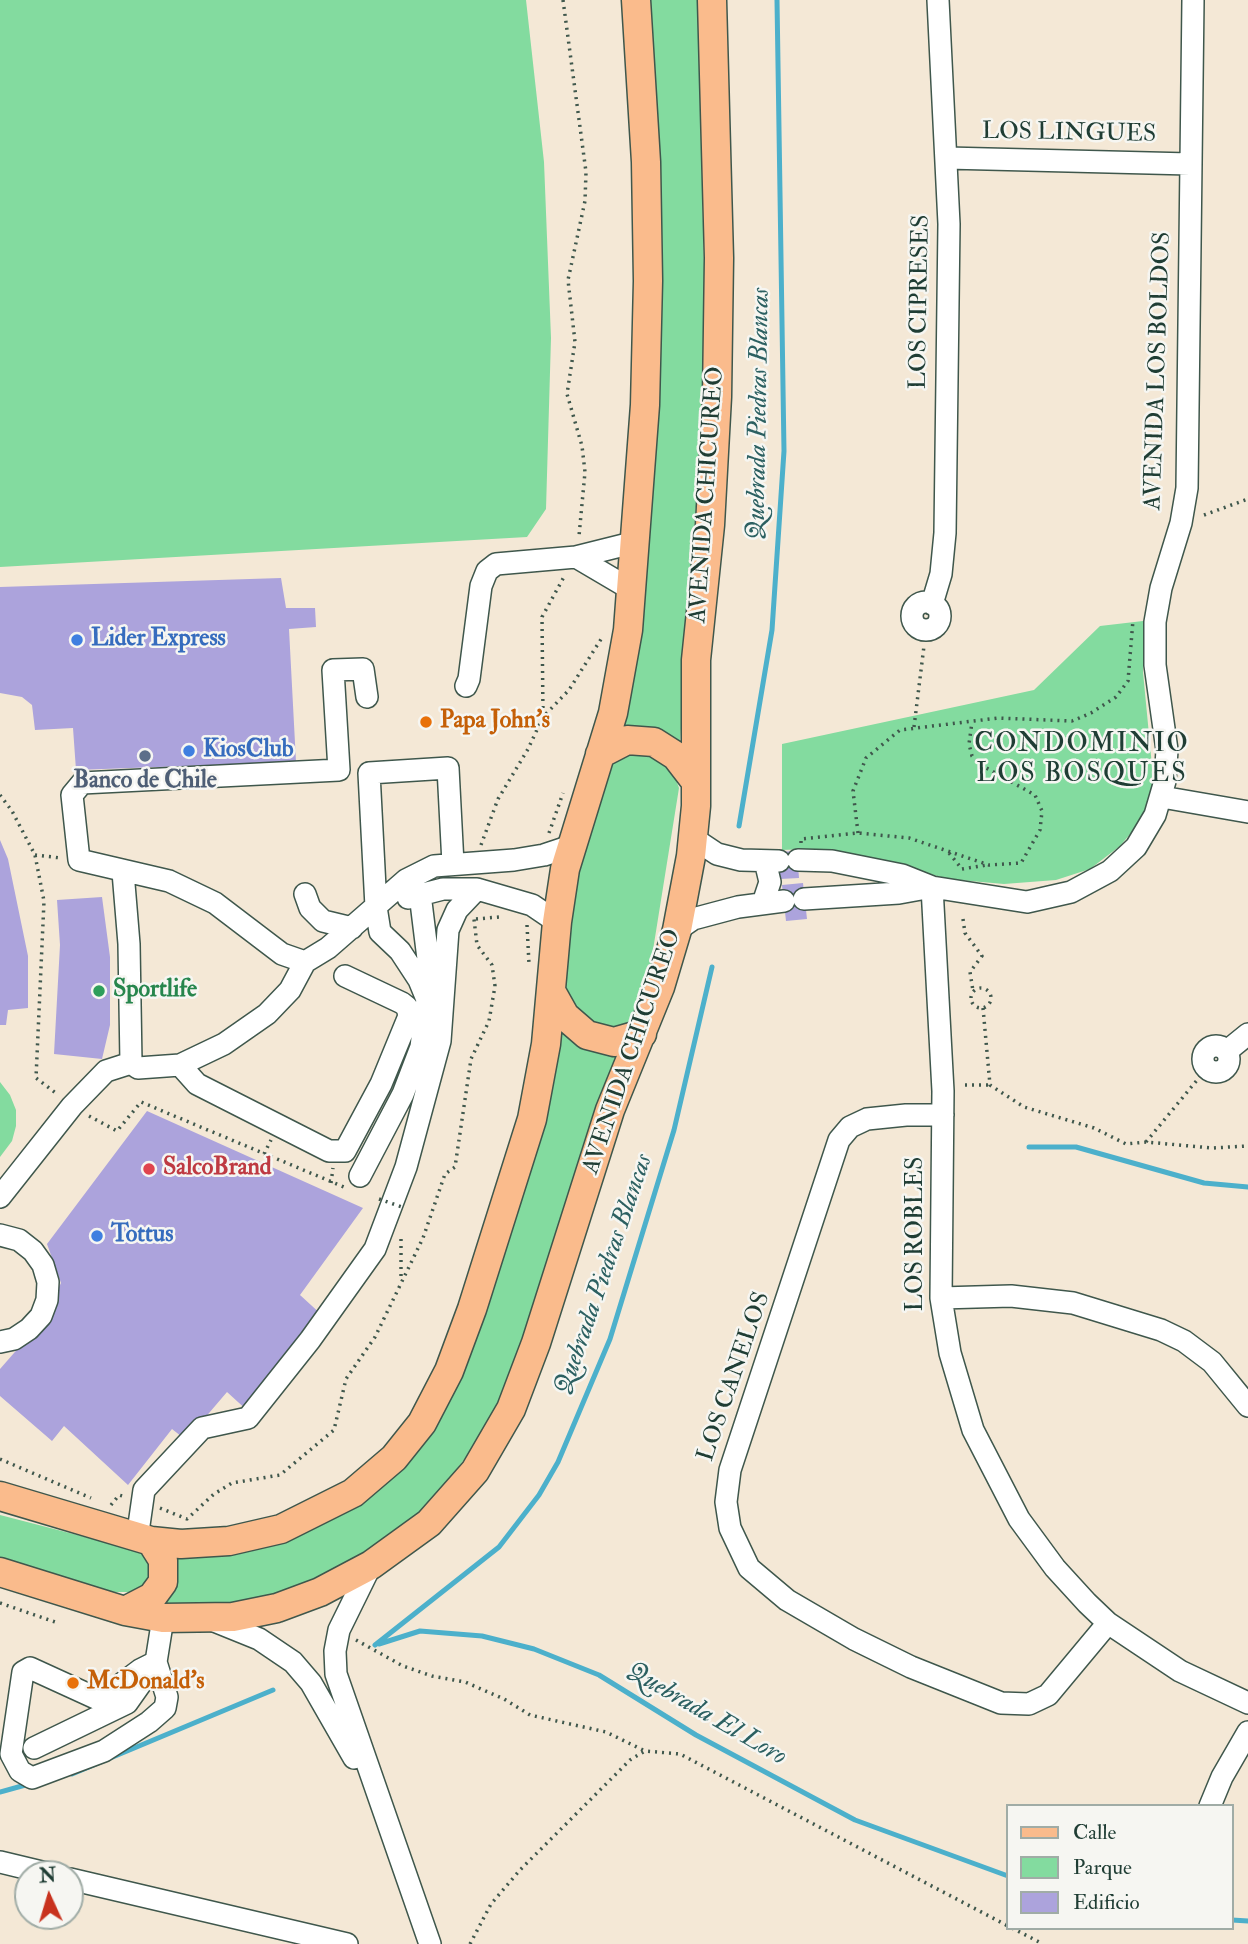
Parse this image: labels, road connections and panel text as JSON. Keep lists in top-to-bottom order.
{
  "streets": {
    "main road": ["AVENIDA CHICUREO"],
    "street": [
      "LOS LINGUES",
      "LOS CIPRESES",
      "AVENIDA LOS BOLDOS",
      "LOS ROBLES",
      "LOS CANELOS"
    ]
  },
  "crossings": [
    ["LOS LINGUES", "LOS CIPRESES"],
    ["LOS LINGUES", "AVENIDA LOS BOLDOS"],
    ["AVENIDA LOS BOLDOS", "AVENIDA CHICUREO"],
    ["AVENIDA LOS BOLDOS", "LOS ROBLES"],
    ["LOS ROBLES", "LOS CANELOS"]
  ],
  "districts": ["CONDOMINIO LOS BOSQUES"],
  "water": ["Quebrada Piedras Blancas", "Quebrada El Loro"],
  "places": [
    "Lider Express",
    "Papa John's",
    "KiosClub",
    "Banco de Chile",
    "Sportlife",
    "SalcoBrand",
    "Tottus",
    "McDonald's"
  ],
  "legend": ["Calle", "Parque", "Edificio"],
  "north": "top"
}
